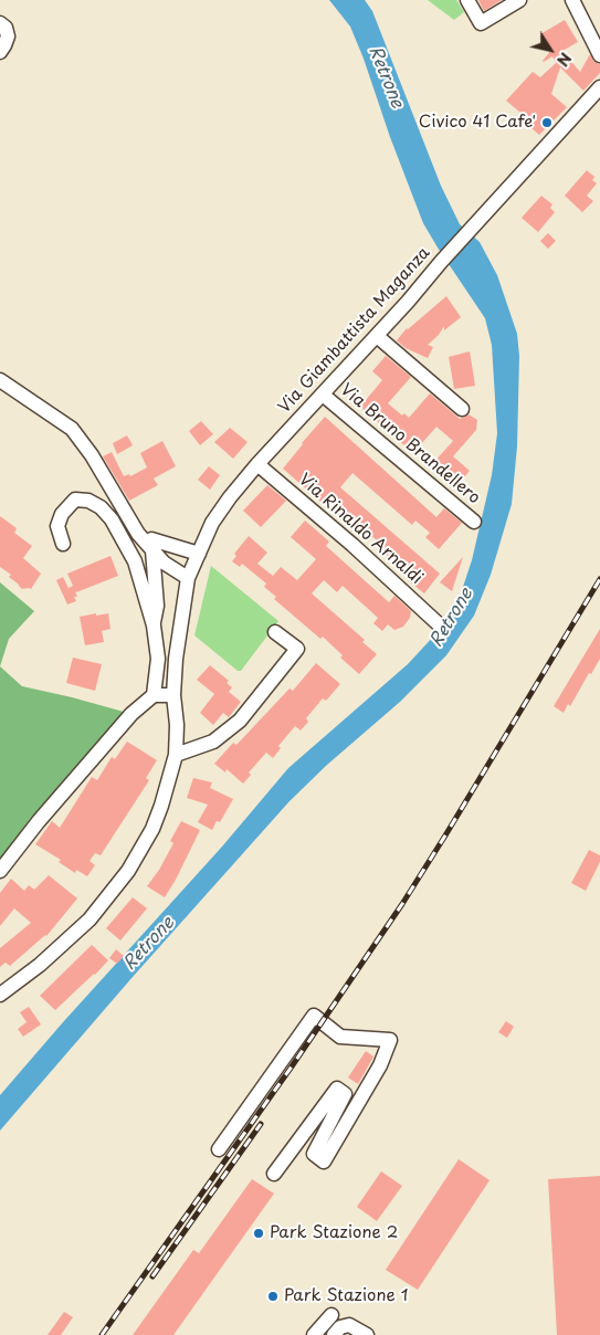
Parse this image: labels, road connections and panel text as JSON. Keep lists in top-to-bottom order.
{
  "streets": {
    "street": ["Via Giambattista Maganza", "Via Bruno Brandellero", "Via Rinaldo Arnaldi"]
  },
  "crossings": [
    ["Via Giambattista Maganza", "Via Bruno Brandellero"],
    ["Via Giambattista Maganza", "Via Rinaldo Arnaldi"]
  ],
  "water": ["Retrone"],
  "places": ["Civico 41 Cafe'", "Park Stazione 2", "Park Stazione 1"],
  "north": "bottom right"
}
